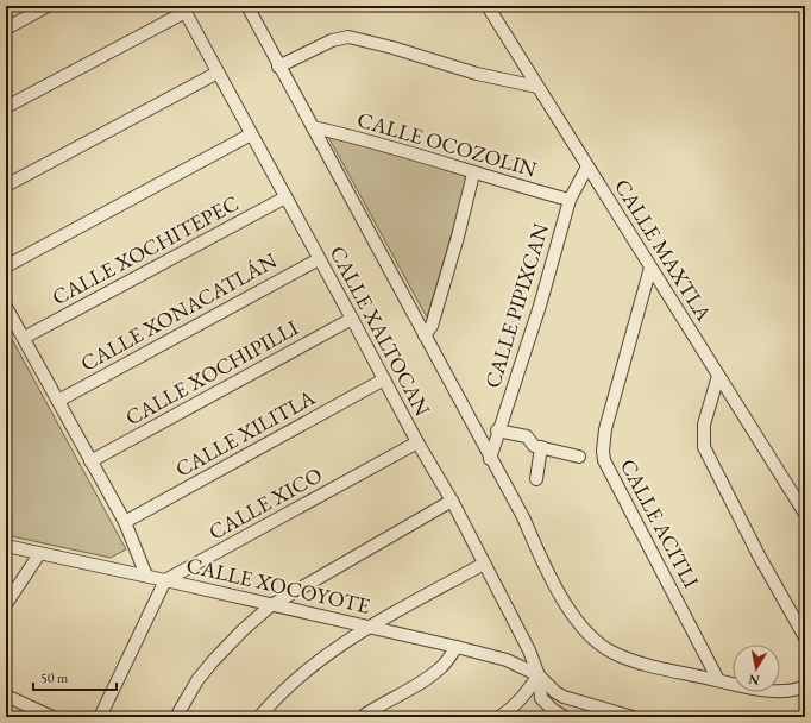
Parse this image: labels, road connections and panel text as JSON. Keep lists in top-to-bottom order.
{
  "streets": {
    "street": [
      "CALLE OCOZOLIN",
      "CALLE XOCHITEPEC",
      "CALLE MAXTLA",
      "CALLE PIPIXCAN",
      "CALLE XONACATLÁN",
      "CALLE XALTOCAN",
      "CALLE XOCHIPILLI",
      "CALLE XILITLA",
      "CALLE XICO",
      "CALLE ACITLI",
      "CALLE XOCOYOTE"
    ]
  },
  "crossings": [
    ["CALLE OCOZOLIN", "CALLE PIPIXCAN"],
    ["CALLE OCOZOLIN", "CALLE XALTOCAN"],
    ["CALLE XOCHITEPEC", "CALLE XALTOCAN"],
    ["CALLE MAXTLA", "CALLE PIPIXCAN"],
    ["CALLE MAXTLA", "CALLE ACITLI"],
    ["CALLE PIPIXCAN", "CALLE XALTOCAN"],
    ["CALLE XONACATLÁN", "CALLE XALTOCAN"],
    ["CALLE XALTOCAN", "CALLE XOCHIPILLI"],
    ["CALLE XALTOCAN", "CALLE XILITLA"],
    ["CALLE XALTOCAN", "CALLE XICO"],
    ["CALLE XALTOCAN", "CALLE ACITLI"],
    ["CALLE XALTOCAN", "CALLE XOCOYOTE"],
    ["CALLE XICO", "CALLE XOCOYOTE"]
  ],
  "scale_bar": "50 m",
  "north": "bottom"
}
